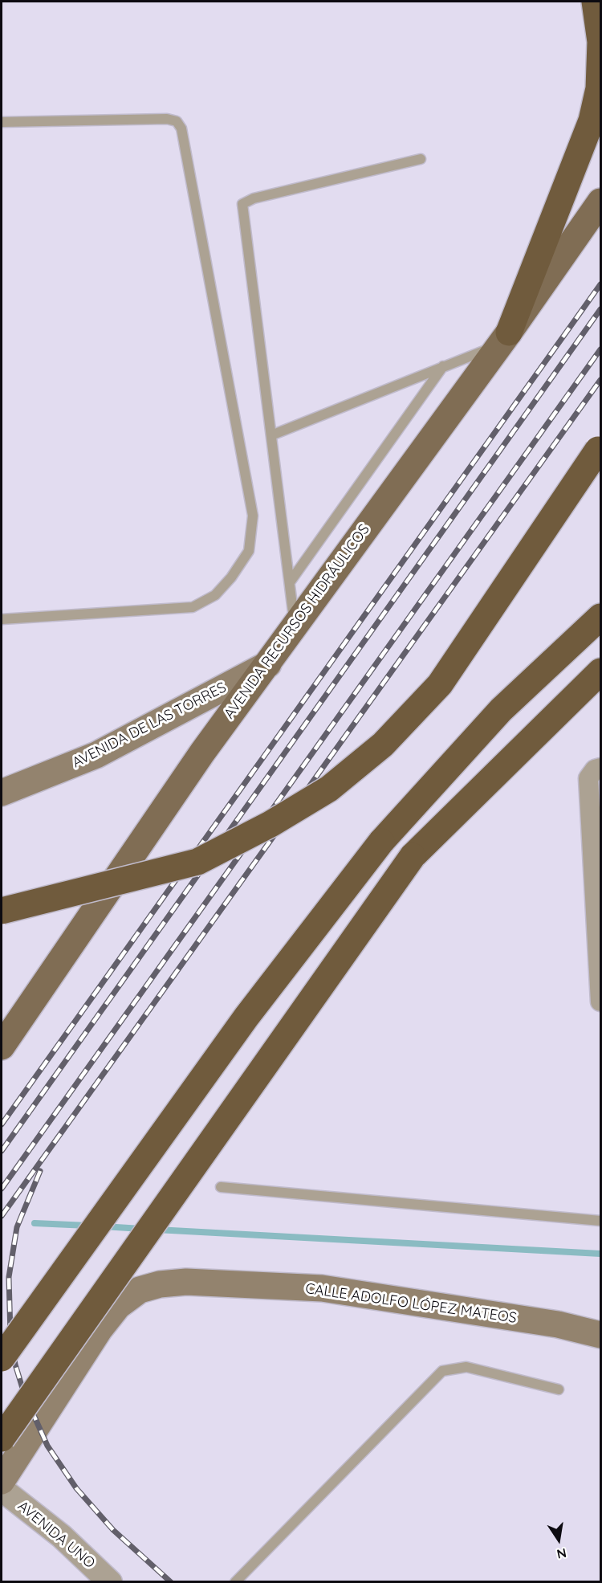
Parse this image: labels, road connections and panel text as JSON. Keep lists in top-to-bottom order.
{
  "streets": {
    "main road": ["AVENIDA RECURSOS HIDRÁULICOS", "AVENIDA DE LAS TORRES", "CALLE ADOLFO LÓPEZ MATEOS"],
    "street": ["AVENIDA UNO"]
  },
  "crossings": [
    ["AVENIDA RECURSOS HIDRÁULICOS", "AVENIDA DE LAS TORRES"]
  ],
  "north": "bottom"
}
